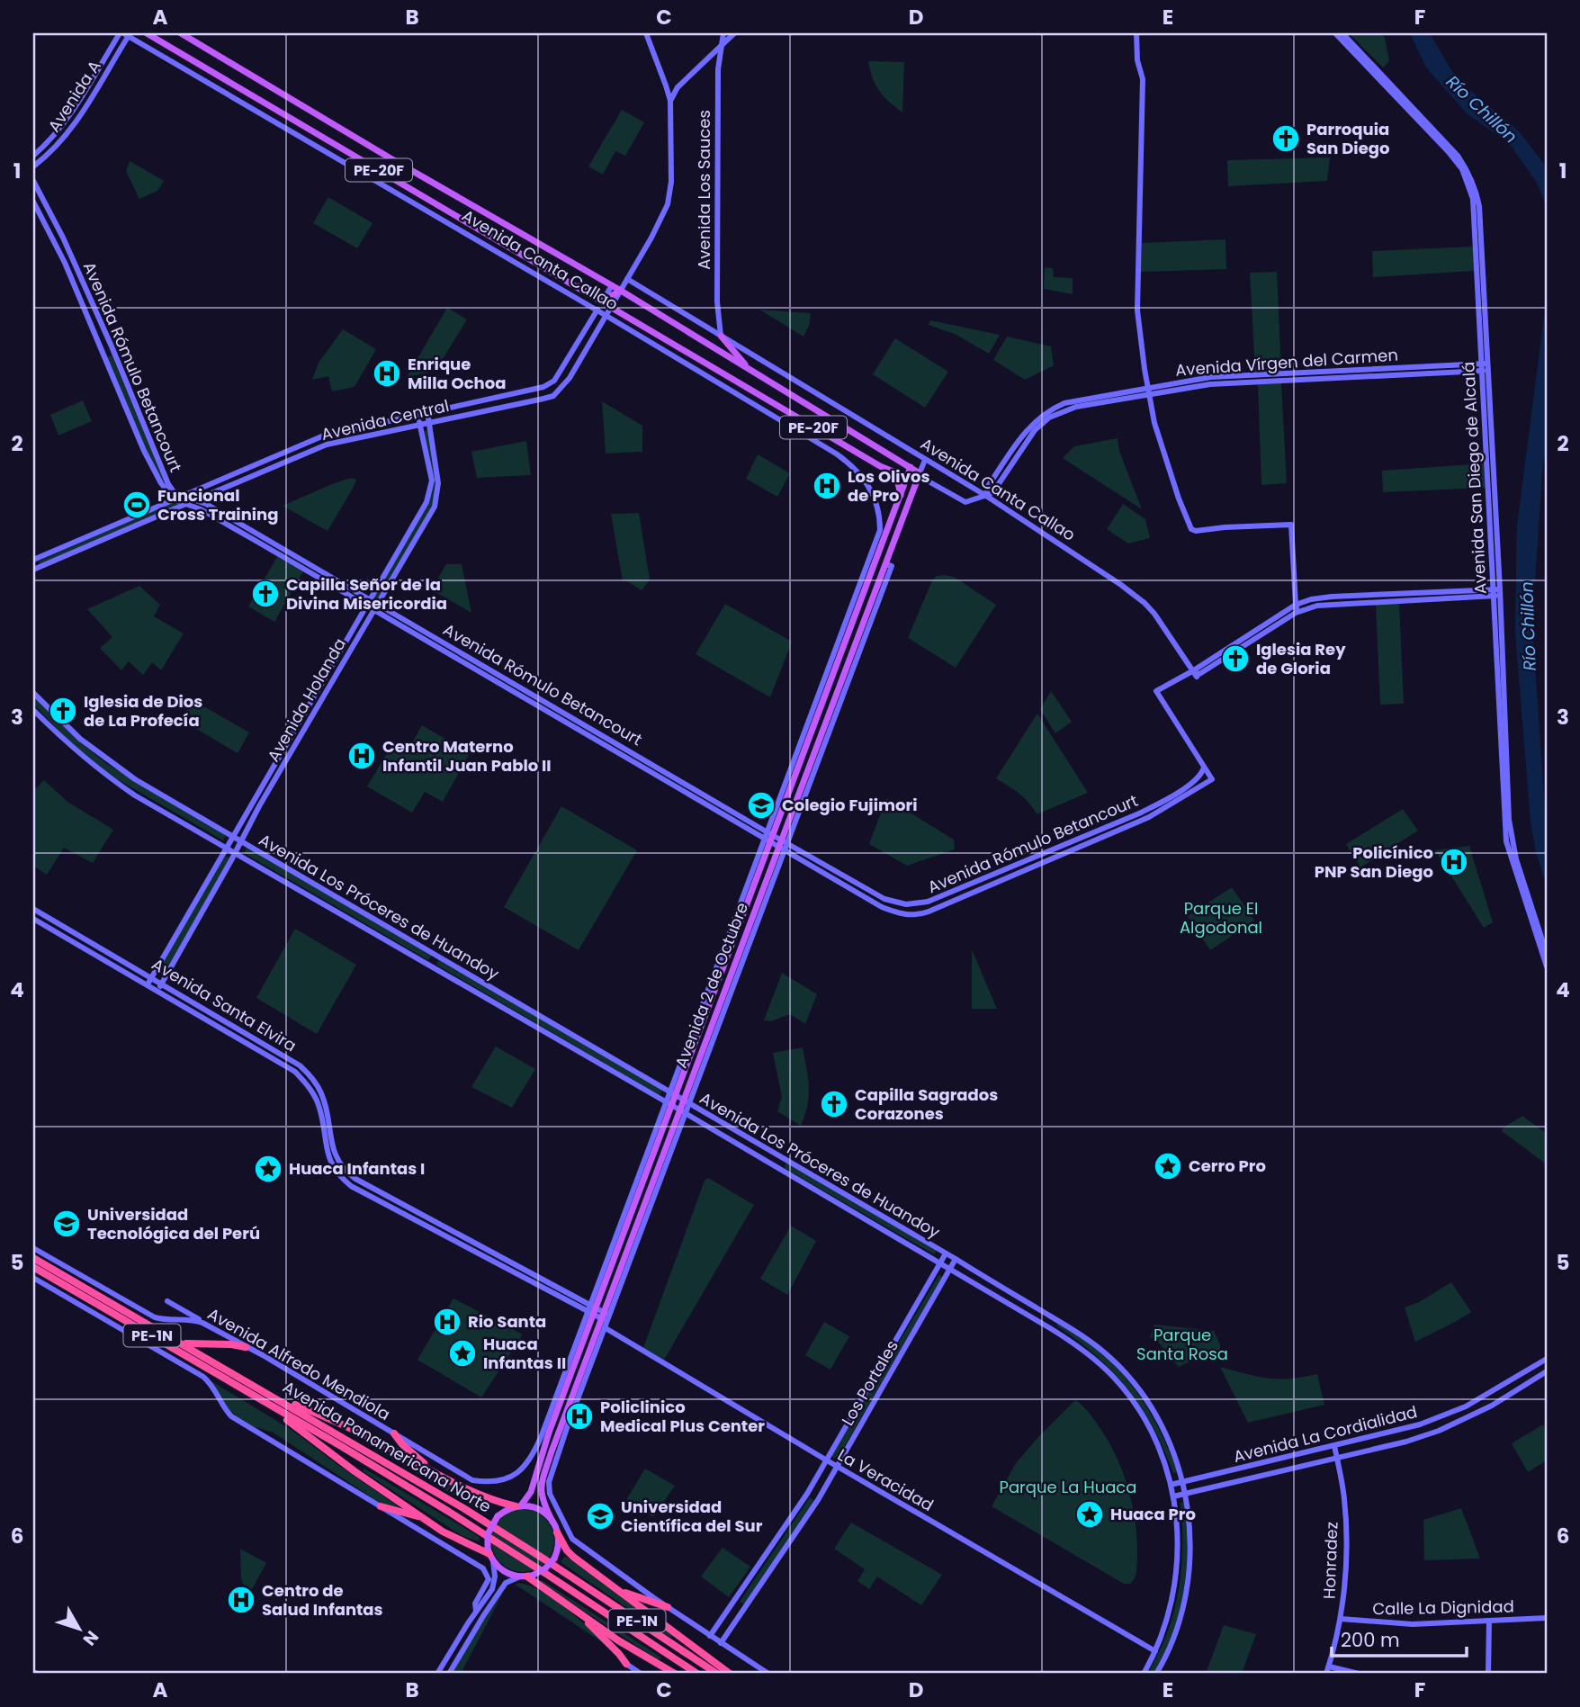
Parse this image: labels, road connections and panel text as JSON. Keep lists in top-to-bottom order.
{
  "streets": {
    "highway": ["PE-1N", "Avenida Panamericana Norte"],
    "main road": ["PE-20F", "Avenida Canta Callao", "Avenida 2 de Octubre"],
    "street": [
      "Avenida A",
      "Avenida Los Sauces",
      "Avenida Vírgen del Carmen",
      "Avenida Rómulo Betancourt",
      "Avenida Central",
      "Avenida San Diego de Alcalá",
      "Avenida Holanda",
      "Avenida Los Próceres de Huandoy",
      "Avenida Santa Elvira",
      "Avenida Alfredo Mendiola",
      "Los Portales",
      "Avenida La Cordialidad",
      "La Veracidad",
      "Honradez",
      "Calle La Dignidad"
    ]
  },
  "crossings": [
    ["Avenida A", "Avenida Canta Callao"],
    ["Avenida Los Sauces", "Avenida Canta Callao"],
    ["Avenida Canta Callao", "Avenida Vírgen del Carmen"],
    ["Avenida Canta Callao", "Avenida Central"],
    ["Avenida Canta Callao", "Avenida 2 de Octubre"],
    ["Avenida Vírgen del Carmen", "Avenida San Diego de Alcalá"],
    ["Avenida Rómulo Betancourt", "Avenida Central"],
    ["Avenida Rómulo Betancourt", "Avenida Holanda"],
    ["Avenida Rómulo Betancourt", "Avenida 2 de Octubre"],
    ["Avenida Central", "Avenida Holanda"],
    ["Avenida Holanda", "Avenida Los Próceres de Huandoy"],
    ["Avenida Holanda", "Avenida Santa Elvira"],
    ["Avenida Los Próceres de Huandoy", "Avenida 2 de Octubre"],
    ["Avenida Los Próceres de Huandoy", "Los Portales"],
    ["Avenida Los Próceres de Huandoy", "Avenida La Cordialidad"],
    ["Avenida Los Próceres de Huandoy", "La Veracidad"],
    ["Avenida 2 de Octubre", "Avenida Santa Elvira"],
    ["Avenida 2 de Octubre", "Avenida Alfredo Mendiola"],
    ["Avenida 2 de Octubre", "La Veracidad"],
    ["Avenida Santa Elvira", "La Veracidad"],
    ["Los Portales", "La Veracidad"],
    ["Avenida La Cordialidad", "Honradez"],
    ["Honradez", "Calle La Dignidad"]
  ],
  "water": ["Río Chillón"],
  "parks": ["Parque El Algodonal", "Parque Santa Rosa", "Parque La Huaca"],
  "places": {
    "church": [
      "Parroquia San Diego",
      "Capilla Señor de la Divina Misericordia",
      "Iglesia Rey de Gloria",
      "Iglesia de Dios de La Profecía",
      "Capilla Sagrados Corazones"
    ],
    "hospital": [
      "Enrique Milla Ochoa",
      "Los Olivos de Pro",
      "Centro Materno Infantil Juan Pablo II",
      "Policínico PNP San Diego",
      "Rio Santa",
      "Policlinico Medical Plus Center",
      "Centro de Salud Infantas"
    ],
    "sports": ["Funcional Cross Training"],
    "school or university": ["Colegio Fujimori", "Universidad Tecnológica del Perú", "Universidad Científica del Sur"],
    "place": [
      "Cerro Pro",
      "Huaca Infantas I",
      "Huaca Infantas II",
      "Huaca Pro"
    ]
  },
  "scale_bar": "200 m",
  "north": "bottom right",
  "grid": {
    "columns": [
      "A",
      "B",
      "C",
      "D",
      "E",
      "F"
    ],
    "rows": [
      "1",
      "2",
      "3",
      "4",
      "5",
      "6"
    ]
  }
}
